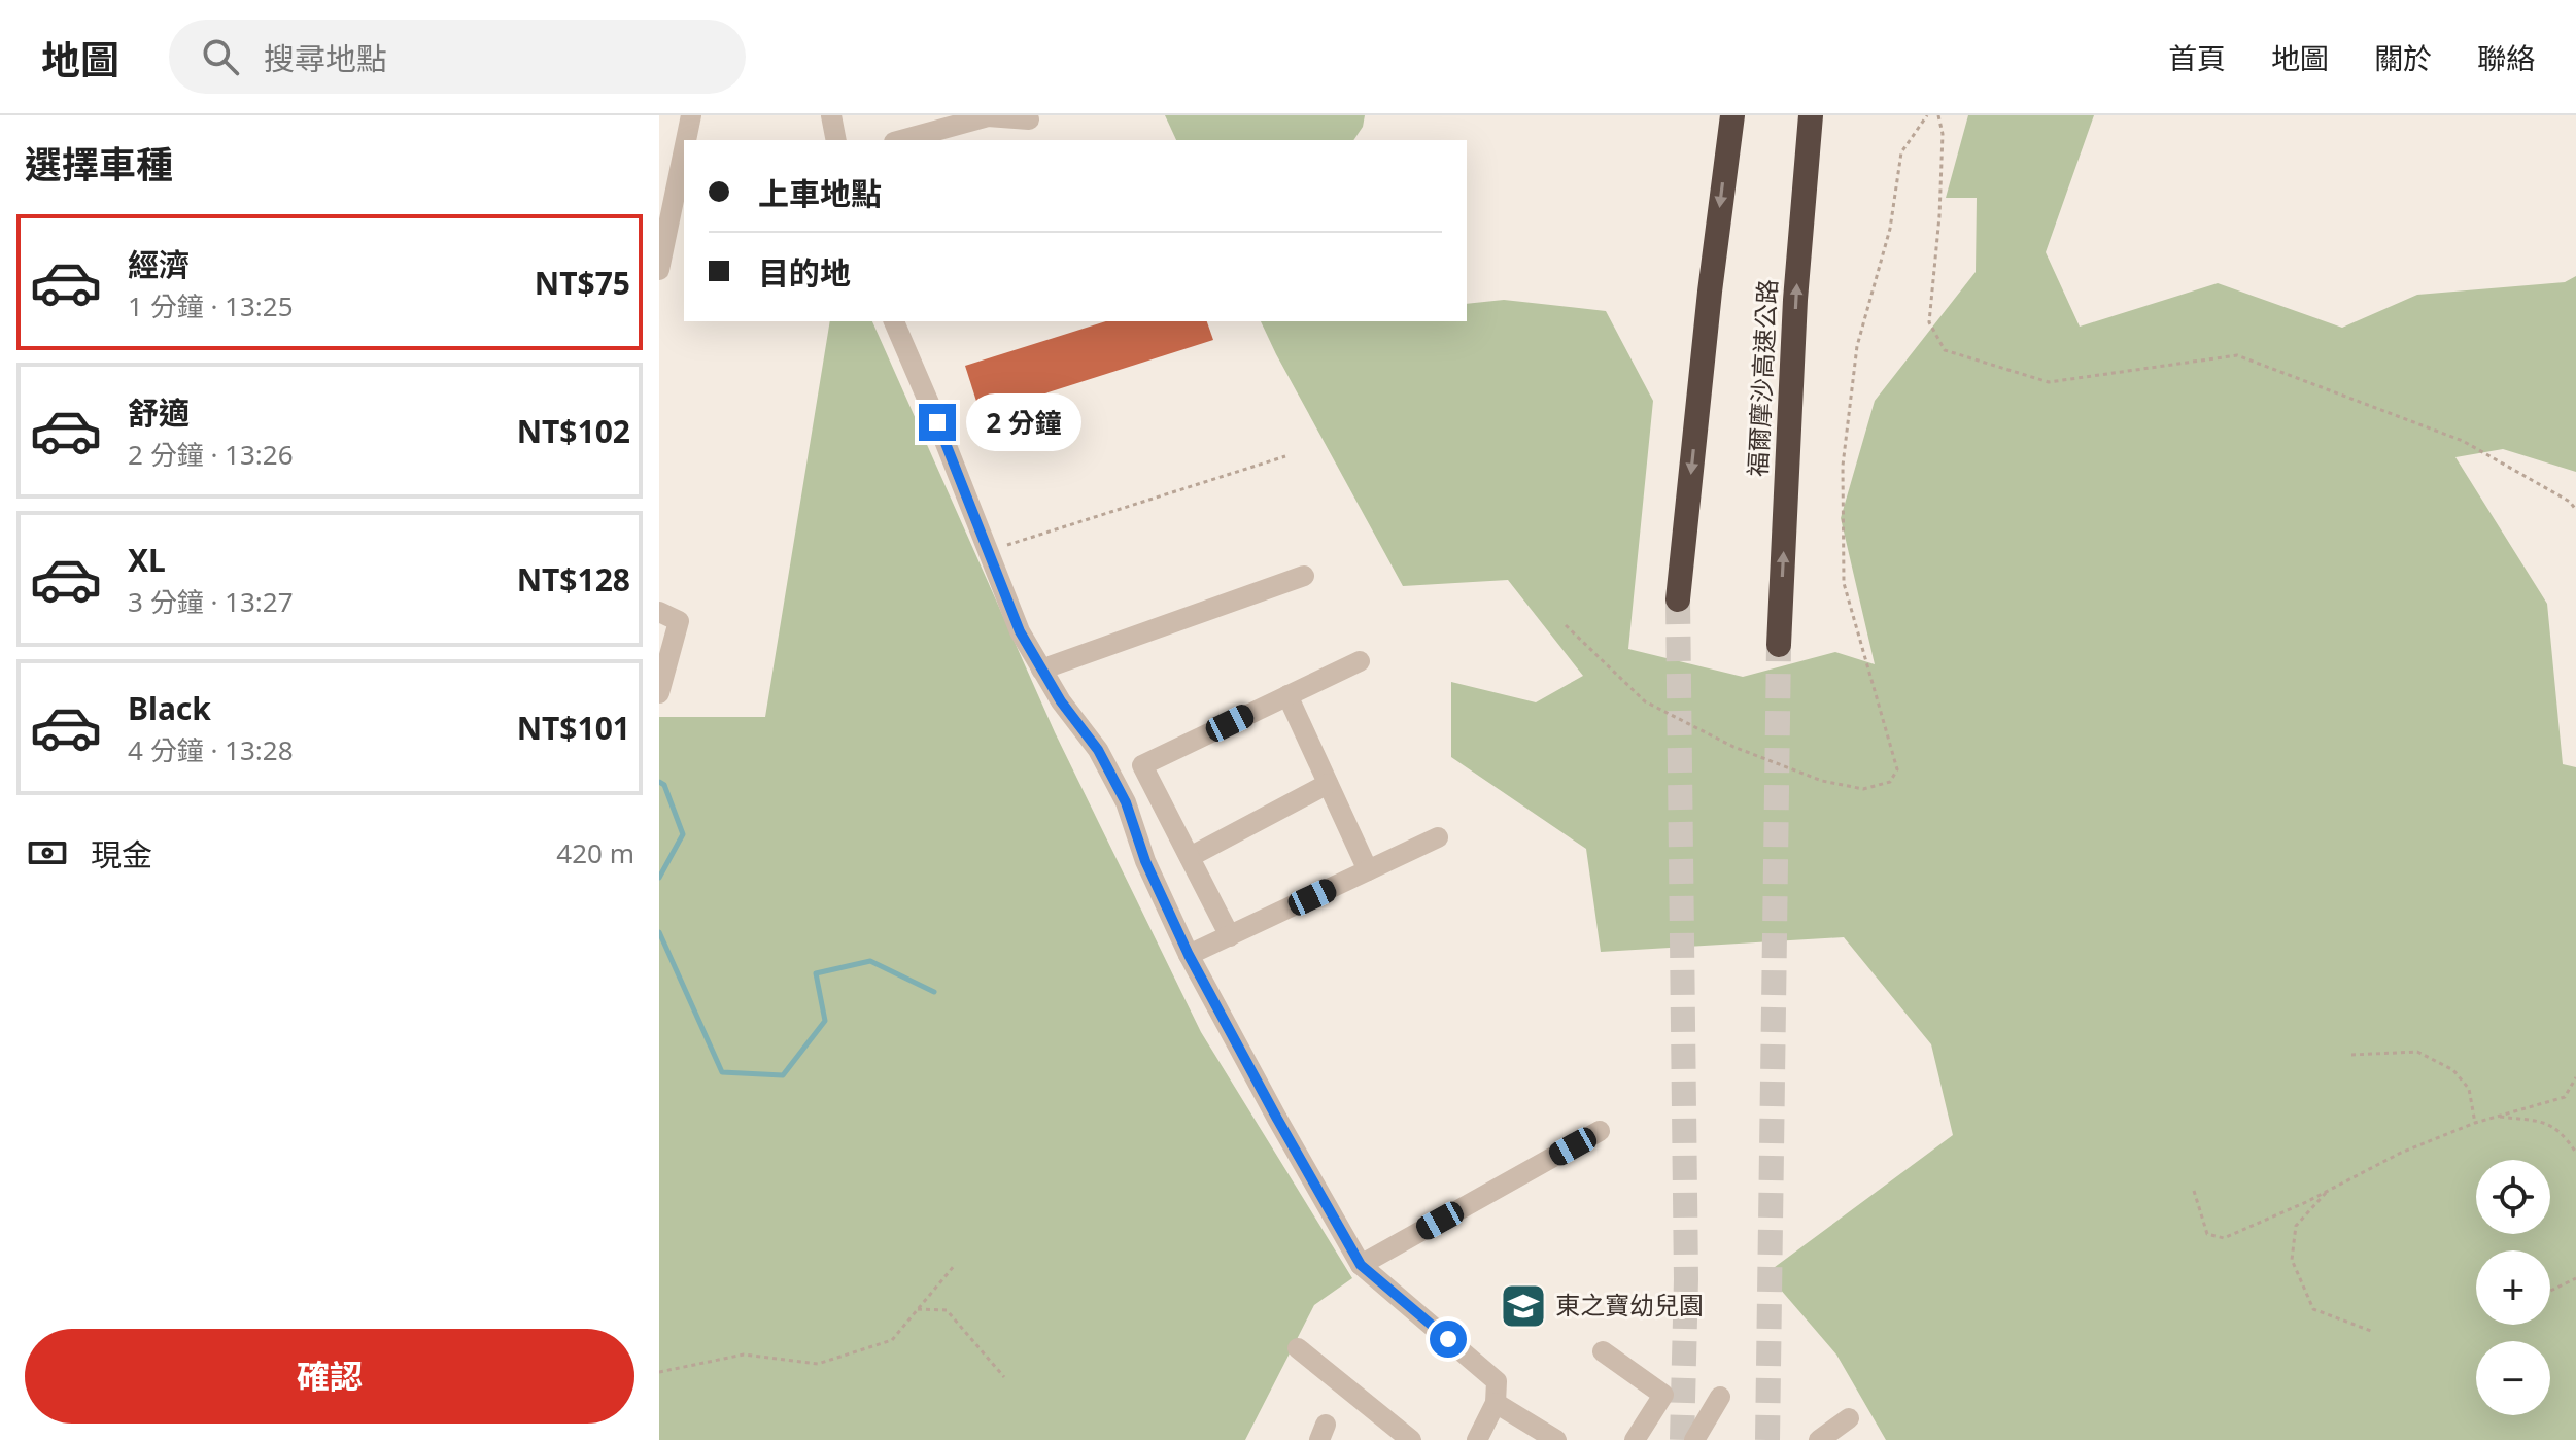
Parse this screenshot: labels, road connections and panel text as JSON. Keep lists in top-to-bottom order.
{
  "streets": {
    "highway": ["福爾摩沙高速公路"]
  },
  "places": {
    "school or university": ["東之寶幼兒園"]
  },
  "page": {
    "header": "地圖",
    "search": "搜尋地點",
    "nav": [
      "首頁",
      "地圖",
      "關於",
      "聯絡"
    ],
    "heading": "選擇車種",
    "banner": ["上車地點", "目的地"],
    "list": [
      {
        "name": "經濟",
        "note": "1 分鐘 · 13:25",
        "value": "NT$75"
      },
      {
        "name": "舒適",
        "note": "2 分鐘 · 13:26",
        "value": "NT$102"
      },
      {
        "name": "XL",
        "note": "3 分鐘 · 13:27",
        "value": "NT$128"
      },
      {
        "name": "Black",
        "note": "4 分鐘 · 13:28",
        "value": "NT$101"
      }
    ],
    "bubble": "2 分鐘",
    "pay": ["現金", "420 m"],
    "map_buttons": ["+", "−"],
    "buttons": "確認"
  }
}
